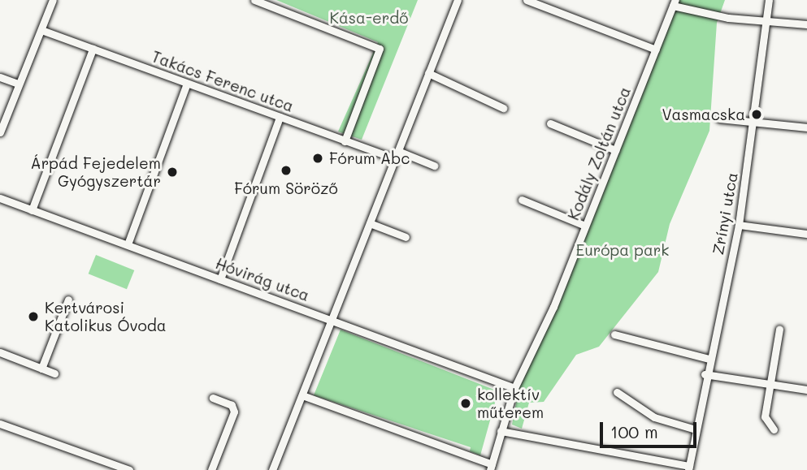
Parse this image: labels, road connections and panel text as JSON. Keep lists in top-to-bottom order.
{
  "streets": {
    "street": [
      "Takács Ferenc utca",
      "Kodály Zoltán utca",
      "Zrínyi utca",
      "Hóvirág utca"
    ]
  },
  "crossings": [
    ["Kodály Zoltán utca", "Hóvirág utca"]
  ],
  "parks": ["Kása-erdő", "Európa park"],
  "places": [
    "Vasmacska",
    "Fórum Abc",
    "Fórum Söröző",
    "Árpád Fejedelem Gyógyszertár",
    "Kertvárosi Katolikus Óvoda",
    "kollektív műterem"
  ],
  "scale_bar": "100 m"
}
